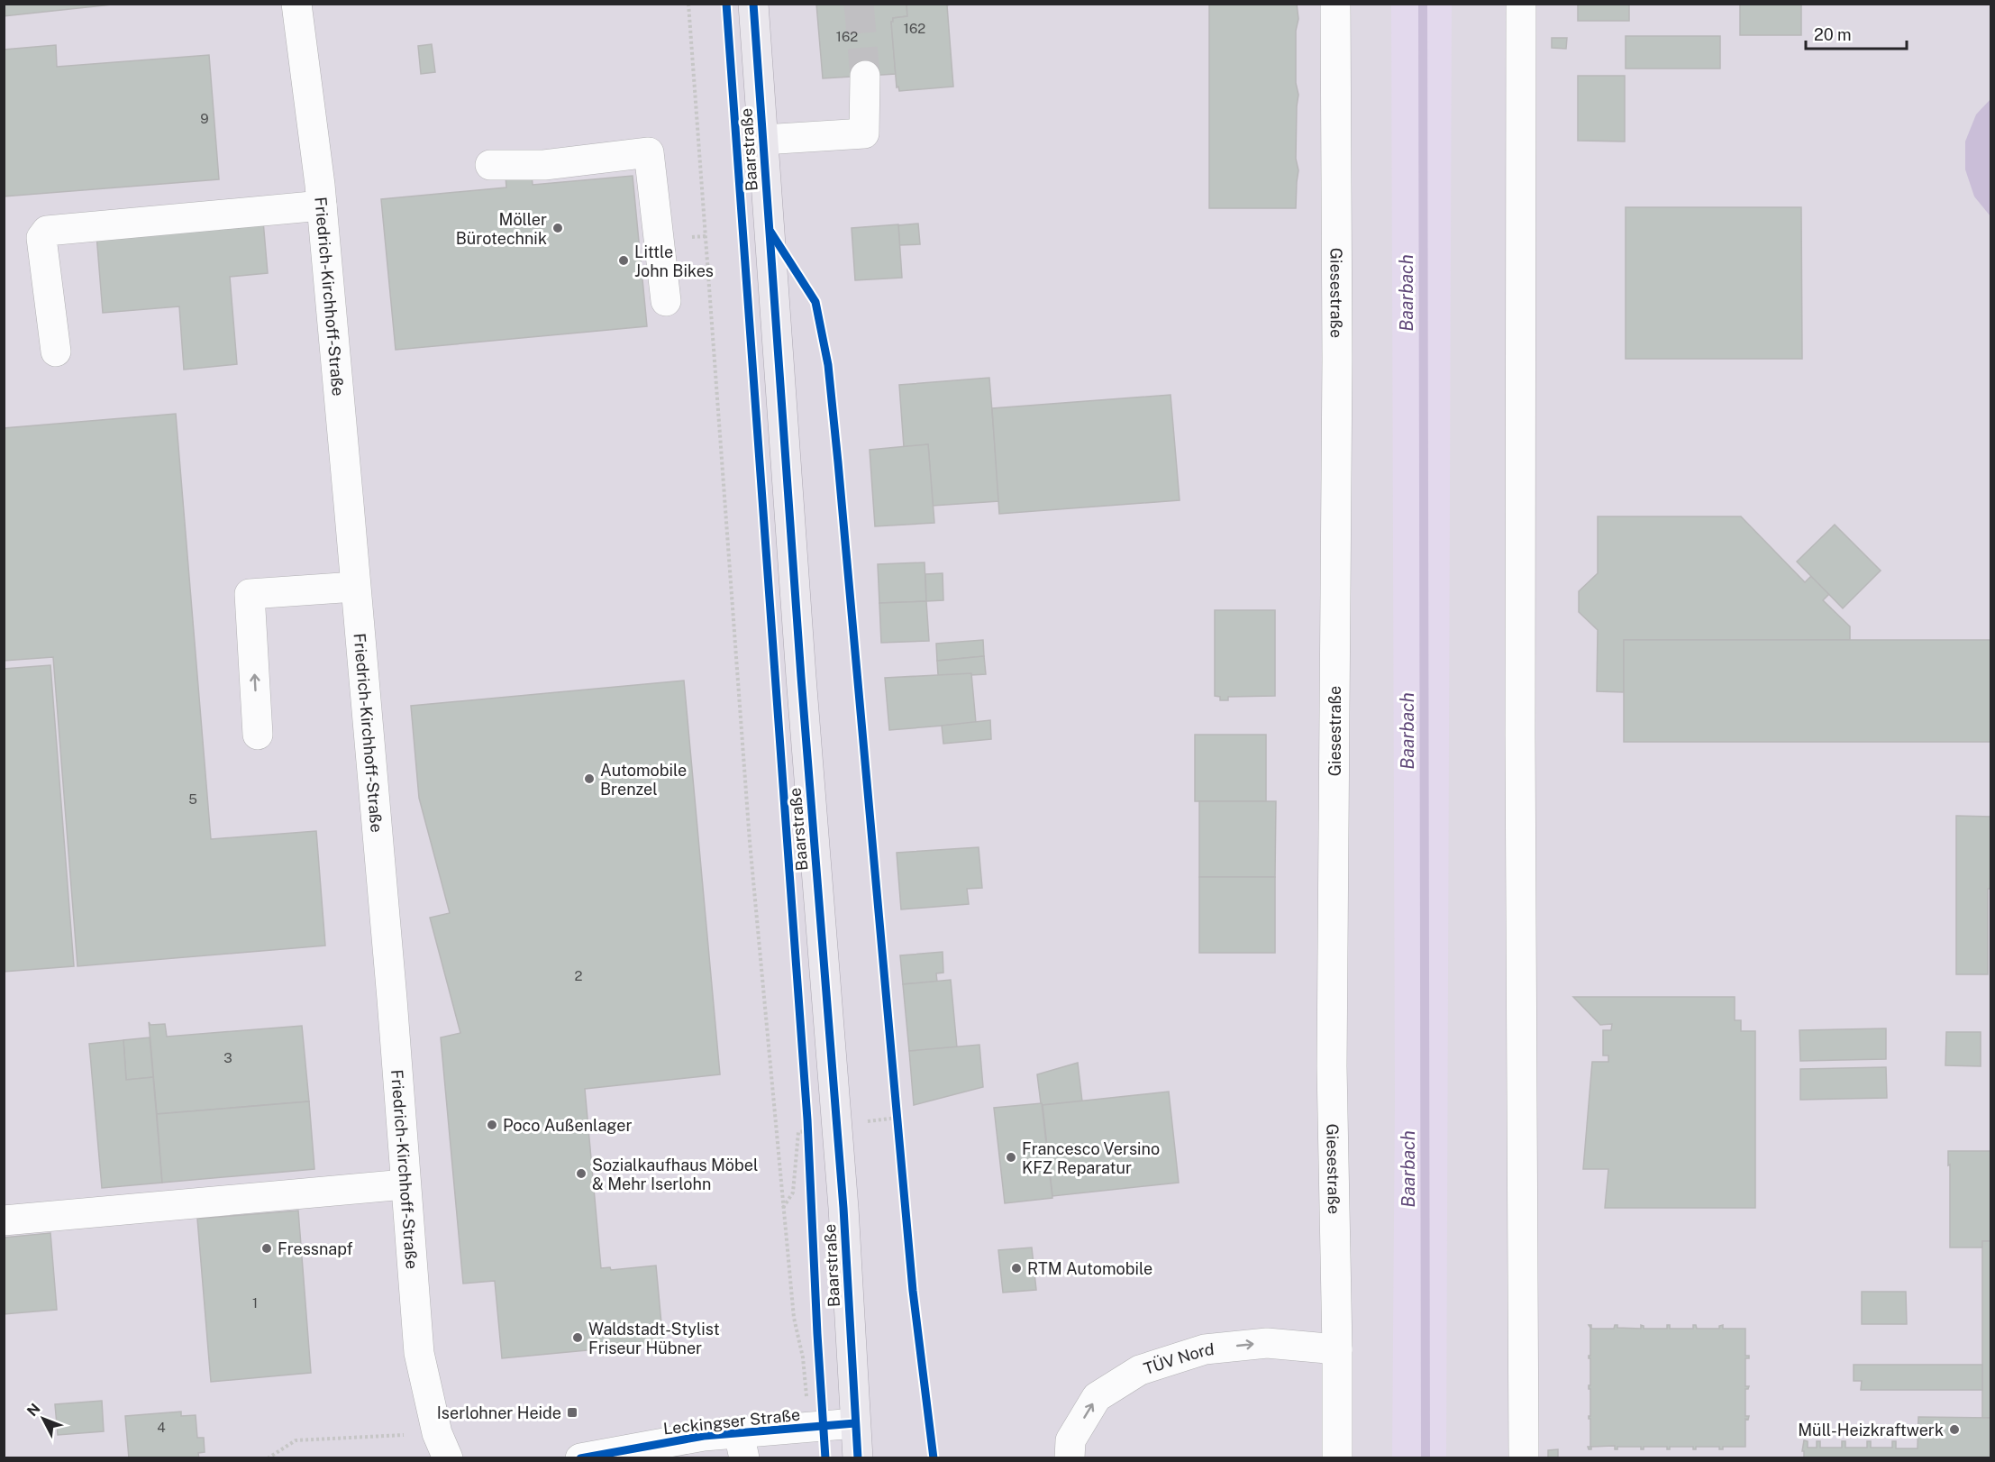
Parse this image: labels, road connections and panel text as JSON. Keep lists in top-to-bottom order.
{
  "streets": {
    "main road": ["Baarstraße"],
    "street": [
      "Giesestraße",
      "Friedrich-Kirchhoff-Straße",
      "TÜV Nord",
      "Leckingser Straße"
    ]
  },
  "crossings": [
    ["Baarstraße", "Leckingser Straße"],
    ["Giesestraße", "TÜV Nord"]
  ],
  "one_way": ["TÜV Nord"],
  "water": ["Baarbach"],
  "places": {
    "other": [
      "Möller Bürotechnik",
      "Little John Bikes",
      "Automobile Brenzel",
      "Poco Außenlager",
      "Francesco Versino KFZ Reparatur",
      "Sozialkaufhaus Möbel & Mehr Iserlohn",
      "Fressnapf",
      "RTM Automobile",
      "Waldstadt-Stylist Friseur Hübner",
      "Müll-Heizkraftwerk"
    ],
    "transit": ["Iserlohner Heide"]
  },
  "house_numbers": [
    "162",
    "162",
    "9",
    "5",
    "2",
    "3",
    "1",
    "4"
  ],
  "scale_bar": "20 m",
  "north": "top left"
}
